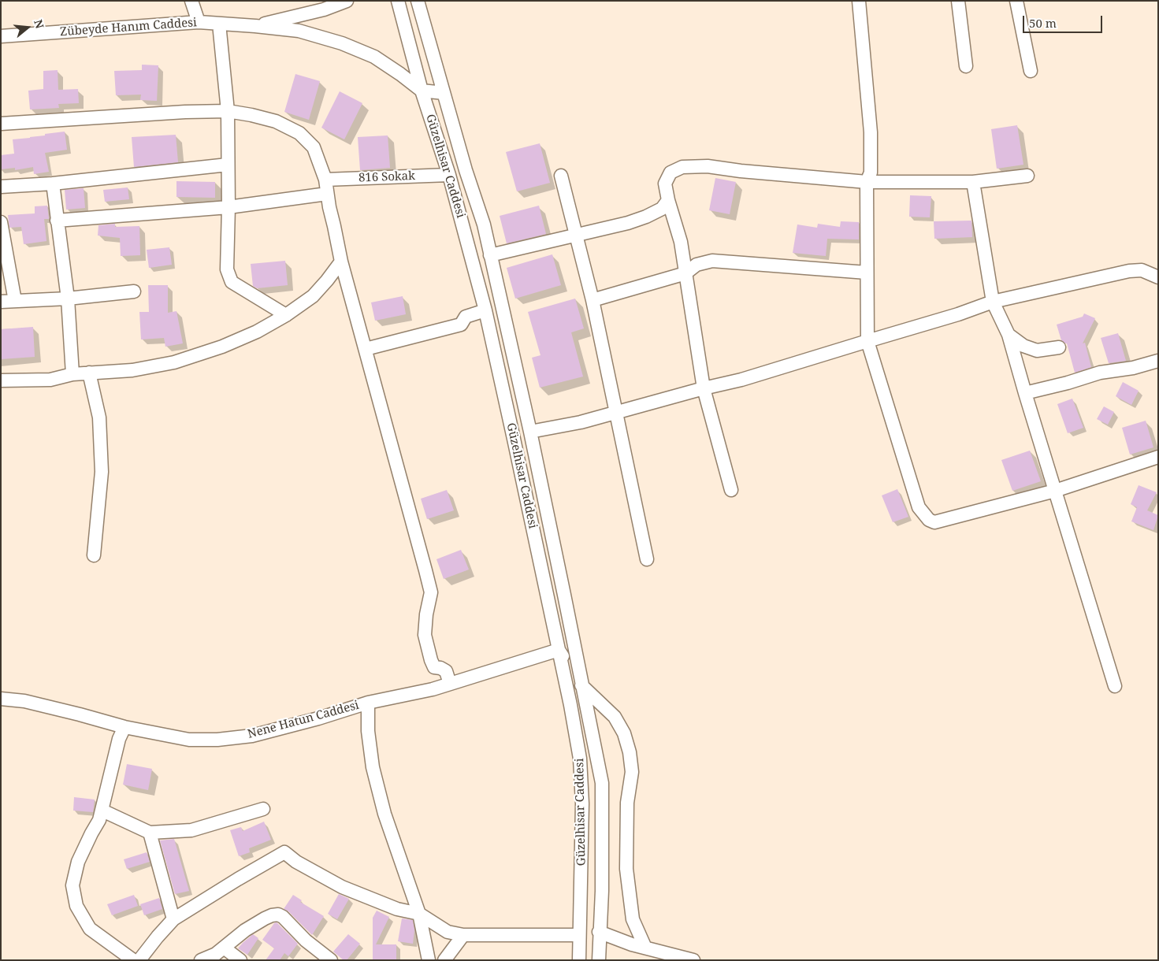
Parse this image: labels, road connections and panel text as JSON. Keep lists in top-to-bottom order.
{
  "streets": {
    "street": [
      "Zübeyde Hanım Caddesi",
      "Güzelhisar Caddesi",
      "816 Sokak",
      "Nene Hatun Caddesi"
    ]
  },
  "crossings": [
    ["Zübeyde Hanım Caddesi", "Güzelhisar Caddesi"],
    ["Güzelhisar Caddesi", "816 Sokak"],
    ["Güzelhisar Caddesi", "Nene Hatun Caddesi"]
  ],
  "scale_bar": "50 m",
  "north": "right"
}
